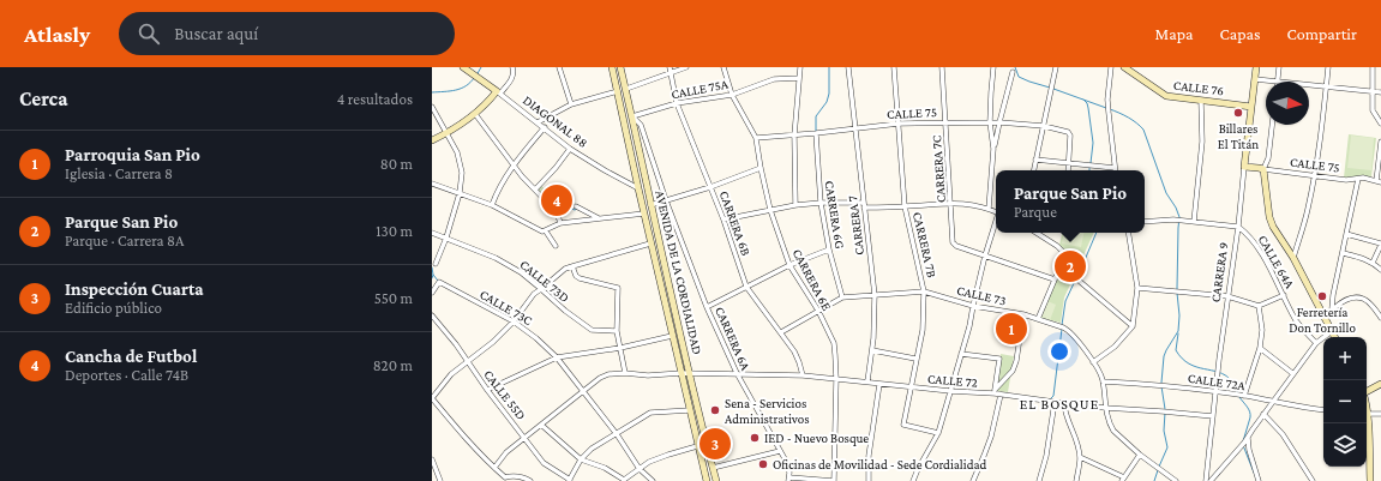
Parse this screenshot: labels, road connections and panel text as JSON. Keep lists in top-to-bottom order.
{
  "streets": {
    "main road": [
      "CALLE 76",
      "CALLE 75",
      "DIAGONAL 88",
      "AVENIDA DE LA CORDIALIDAD",
      "CARRERA 9"
    ],
    "street": [
      "CALLE 75A",
      "CARRERA 7C",
      "CARRERA 6G",
      "CARRERA 6B",
      "CARRERA 7",
      "CARRERA 7B",
      "CALLE 64A",
      "CARRERA 6E",
      "CALLE 73D",
      "CALLE 73",
      "CALLE 73C",
      "CARRERA 6A",
      "CALLE 72",
      "CALLE 72A",
      "CALLE 55D"
    ]
  },
  "crossings": [
    ["CALLE 76", "CARRERA 9"],
    ["CALLE 75A", "CARRERA 6B"],
    ["CALLE 75A", "AVENIDA DE LA CORDIALIDAD"],
    ["CALLE 75A", "CARRERA 6E"],
    ["CALLE 75A", "CARRERA 6A"],
    ["CALLE 75", "CARRERA 7C"],
    ["CALLE 75", "CARRERA 6G"],
    ["CALLE 75", "CARRERA 7"],
    ["CALLE 75", "CARRERA 7B"],
    ["CALLE 75", "CARRERA 9"],
    ["CALLE 75", "CARRERA 6E"],
    ["DIAGONAL 88", "AVENIDA DE LA CORDIALIDAD"],
    ["CARRERA 6G", "CALLE 73"],
    ["CARRERA 6B", "CALLE 73"],
    ["CARRERA 6B", "CALLE 72"],
    ["CARRERA 7", "CALLE 73"],
    ["CARRERA 7", "CALLE 72"],
    ["CARRERA 7B", "CALLE 73"],
    ["CARRERA 7B", "CALLE 72"],
    ["CALLE 64A", "CARRERA 9"],
    ["AVENIDA DE LA CORDIALIDAD", "CARRERA 6A"],
    ["AVENIDA DE LA CORDIALIDAD", "CALLE 72"],
    ["CARRERA 9", "CALLE 72"],
    ["CARRERA 9", "CALLE 72A"],
    ["CARRERA 6E", "CALLE 73"],
    ["CARRERA 6E", "CALLE 72"],
    ["CALLE 73", "CALLE 72A"],
    ["CALLE 73C", "CALLE 72"],
    ["CARRERA 6A", "CALLE 72"],
    ["CALLE 72", "CALLE 55D"]
  ],
  "districts": ["EL BOSQUE"],
  "places": [
    "Billares El Titán",
    "Ferretería Don Tornillo",
    "Sena - Servicios Administrativos",
    "IED - Nuevo Bosque",
    "Oficinas de Movilidad - Sede Cordialidad"
  ],
  "north": "right",
  "page": {
    "header": "Atlasly",
    "search": "Buscar aquí",
    "nav": ["Mapa", "Capas", "Compartir"],
    "heading": ["Cerca", "4 resultados"],
    "list": [
      {
        "mark": "1",
        "name": "Parroquia San Pio",
        "note": "Iglesia · Carrera 8",
        "value": "80 m"
      },
      {
        "mark": "2",
        "name": "Parque San Pio",
        "note": "Parque · Carrera 8A",
        "value": "130 m"
      },
      {
        "mark": "3",
        "name": "Inspección Cuarta",
        "note": "Edificio público",
        "value": "550 m"
      },
      {
        "mark": "4",
        "name": "Cancha de Futbol",
        "note": "Deportes · Calle 74B",
        "value": "820 m"
      }
    ],
    "popup": ["Parque San Pio", "Parque"],
    "pins": [
      "4",
      "2",
      "1",
      "3"
    ],
    "map_buttons": ["+", "−"]
  }
}
